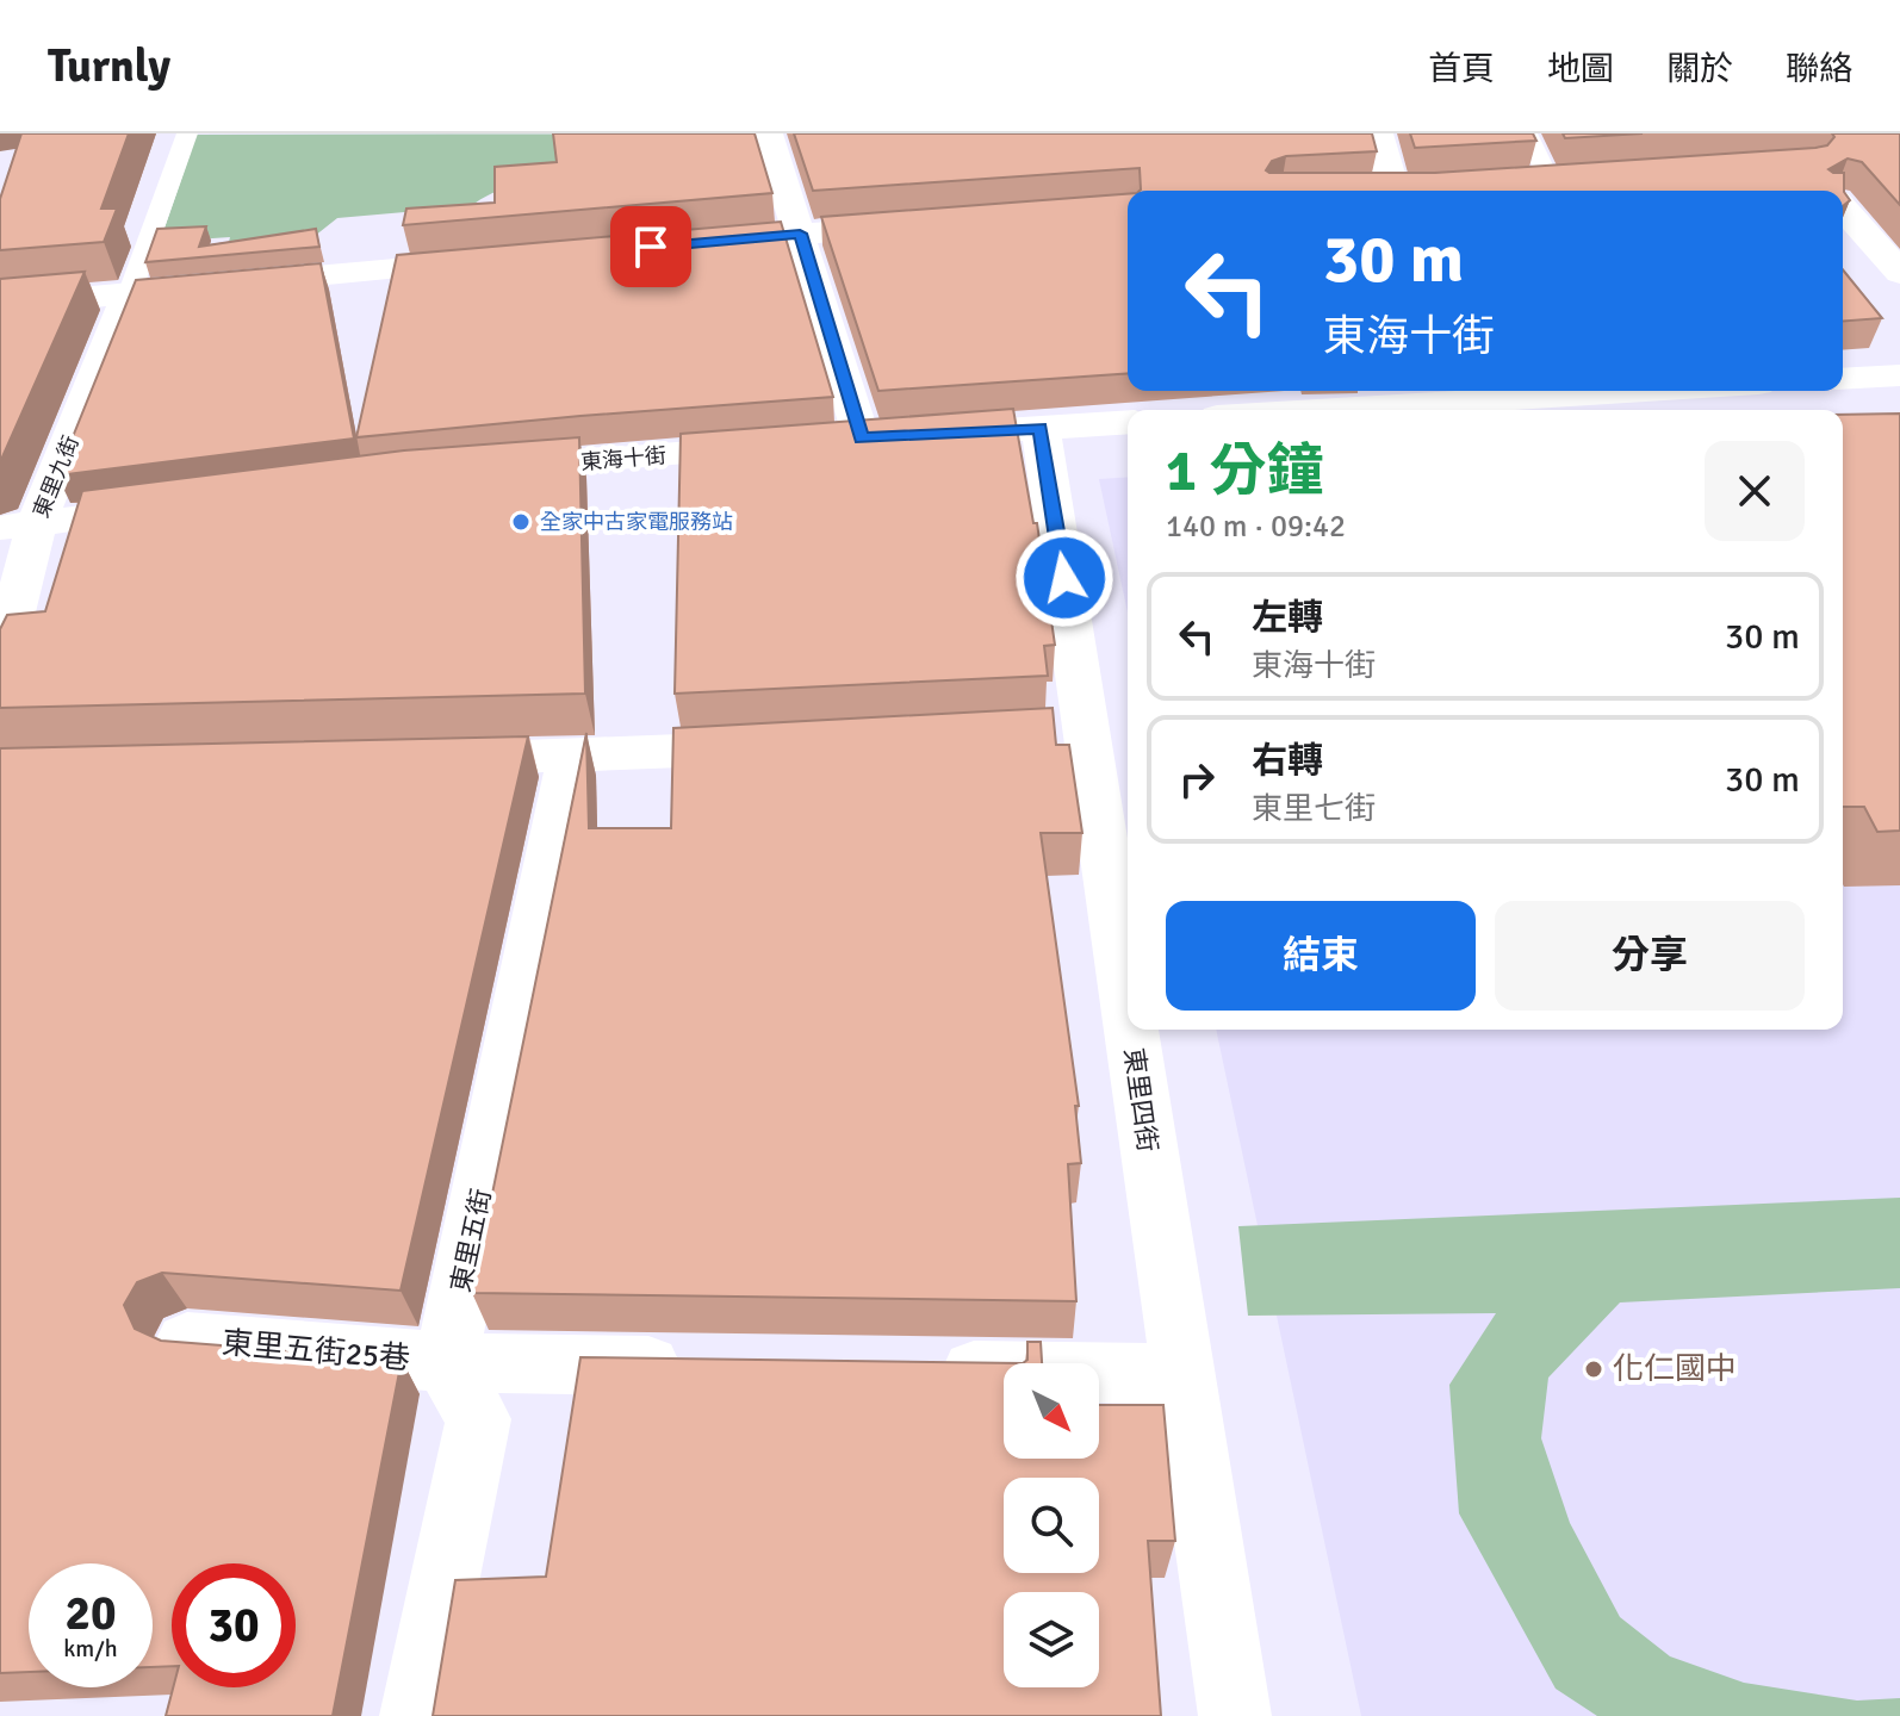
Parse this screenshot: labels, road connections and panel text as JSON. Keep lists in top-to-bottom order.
{
  "streets": {
    "street": [
      "東海十街",
      "東里九街",
      "東里四街",
      "東里五街",
      "東里五街25巷"
    ]
  },
  "crossings": [
    ["東里五街", "東里五街25巷"]
  ],
  "places": ["全家中古家電服務站", "化仁國中"],
  "north": "bottom right",
  "page": {
    "header": "Turnly",
    "nav": [
      "首頁",
      "地圖",
      "關於",
      "聯絡"
    ],
    "turn": ["30 m", "東海十街"],
    "heading": ["1 分鐘", "140 m · 09:42"],
    "list": [
      {
        "name": "左轉",
        "note": "東海十街",
        "value": "30 m"
      },
      {
        "name": "右轉",
        "note": "東里七街",
        "value": "30 m"
      }
    ],
    "buttons": ["結束", "分享"],
    "speed": "20 km/h",
    "limit": "30"
  }
}
